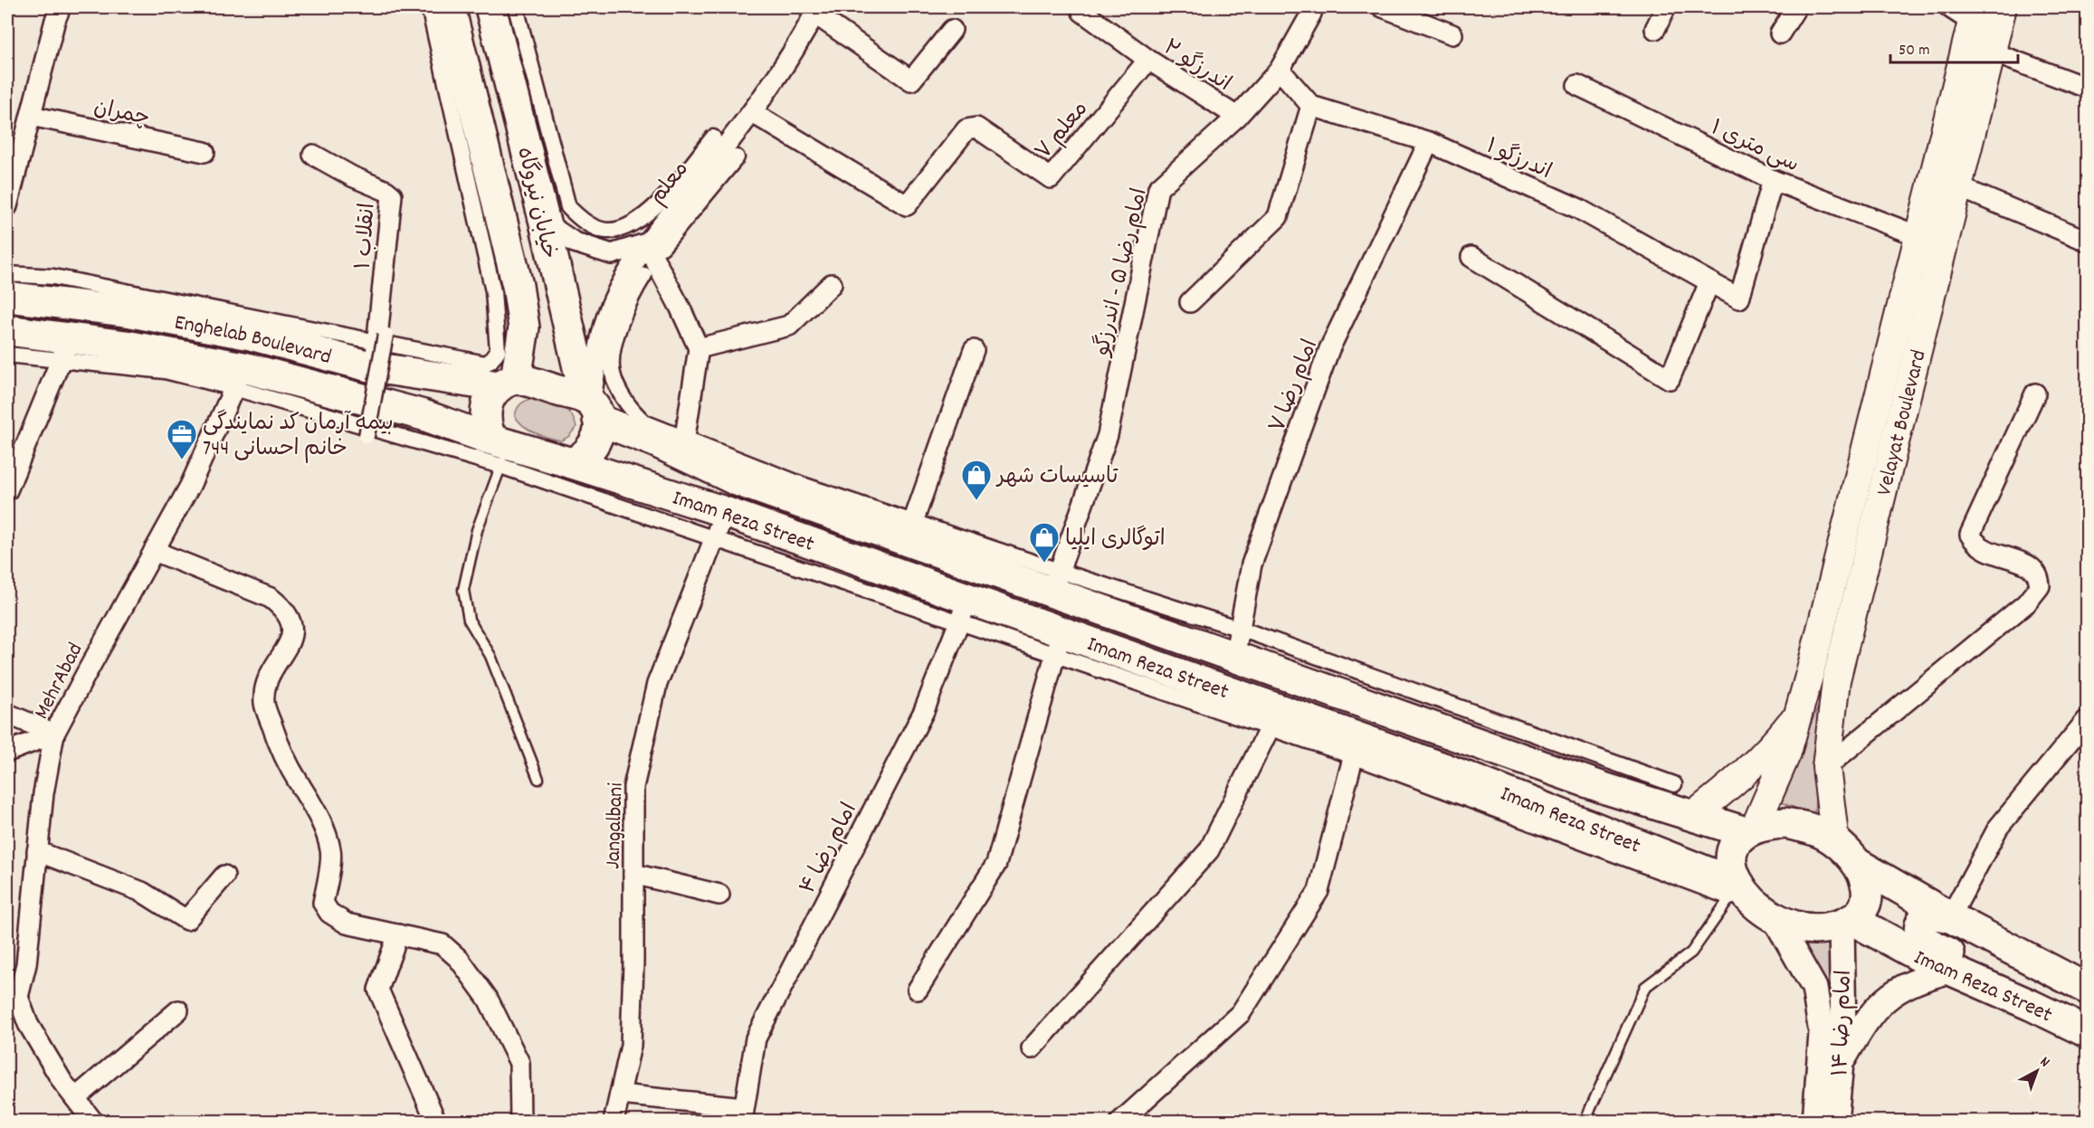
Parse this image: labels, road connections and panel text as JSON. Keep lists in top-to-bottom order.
{
  "streets": {
    "main road": [
      "خیابان نیروگاه",
      "Enghelab Boulevard",
      "Velayat Boulevard",
      "Imam Reza Street"
    ],
    "street": [
      "اندرزگو ۲",
      "چمران",
      "معلم ۷",
      "سی متری ۱",
      "اندرزگو ۱",
      "معلم",
      "انقلاب ۱",
      "امام رضا ۵ - اندرزگو",
      "امام رضا ۷",
      "MehrAbad",
      "Jangalbani",
      "امام رضا ۴",
      "امام رضا ۱۴"
    ]
  },
  "crossings": [
    ["اندرزگو ۲", "معلم ۷"],
    ["اندرزگو ۲", "امام رضا ۵ - اندرزگو"],
    ["معلم ۷", "معلم"],
    ["سی متری ۱", "اندرزگو ۱"],
    ["سی متری ۱", "Velayat Boulevard"],
    ["اندرزگو ۱", "امام رضا ۷"],
    ["معلم", "خیابان نیروگاه"],
    ["معلم", "Imam Reza Street"],
    ["خیابان نیروگاه", "Enghelab Boulevard"],
    ["خیابان نیروگاه", "Imam Reza Street"],
    ["انقلاب ۱", "Enghelab Boulevard"],
    ["امام رضا ۵ - اندرزگو", "Imam Reza Street"],
    ["Enghelab Boulevard", "Imam Reza Street"],
    ["Enghelab Boulevard", "MehrAbad"],
    ["امام رضا ۷", "Imam Reza Street"],
    ["Velayat Boulevard", "Imam Reza Street"],
    ["Velayat Boulevard", "امام رضا ۱۴"],
    ["Imam Reza Street", "Jangalbani"],
    ["Imam Reza Street", "امام رضا ۴"],
    ["Imam Reza Street", "امام رضا ۱۴"]
  ],
  "places": {
    "office": ["بیمه آرمان کد نمایندگی 744 خانم احسانی"],
    "shop": ["تاسیسات شهر", "اتوگالری ایلیا"]
  },
  "scale_bar": "50 m",
  "north": "top right"
}
